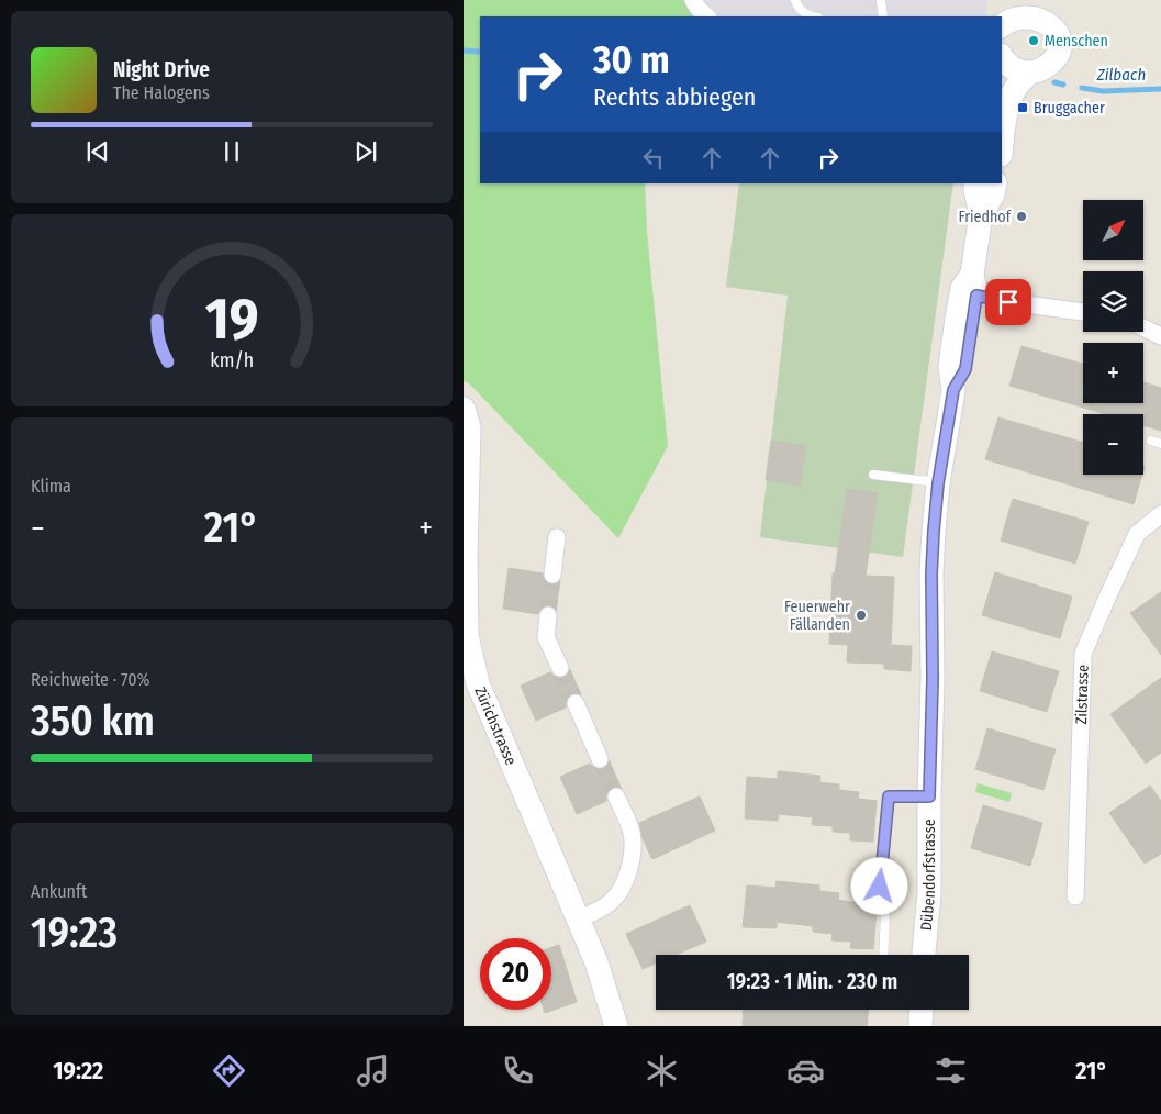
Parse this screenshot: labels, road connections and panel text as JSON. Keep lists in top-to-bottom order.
{
  "streets": {
    "main road": ["Zürichstrasse", "Dübendorfstrasse"],
    "street": ["Zilstrasse"]
  },
  "water": ["Zilbach"],
  "places": {
    "other": ["Menschen", "Friedhof", "Feuerwehr Fällanden"],
    "transit": ["Bruggacher"]
  },
  "north": "top right",
  "page": {
    "turn": ["30 m", "Rechts abbiegen"],
    "song": ["Night Drive", "The Halogens"],
    "map_buttons": ["+", "−"],
    "tile": [
      "Klima",
      ["Reichweite · 70%", "350 km"],
      ["Ankunft", "19:23"]
    ],
    "heat": ["−", "21°", "+"],
    "limit": "20",
    "trip": "19:23 · 1 Min. · 230 m",
    "tabs": ["19:22", "21°"],
    "gauge": ["19", "km/h"]
  }
}
